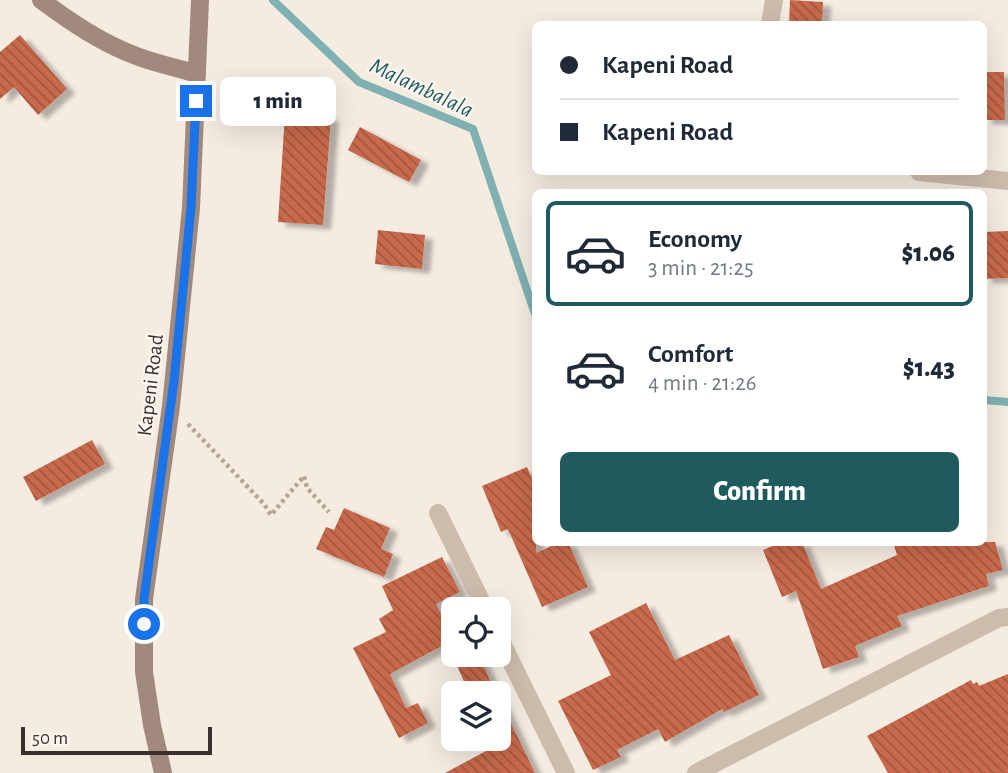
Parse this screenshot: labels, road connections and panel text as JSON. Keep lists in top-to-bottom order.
{
  "streets": {
    "main road": ["Kapeni Road"]
  },
  "water": ["Malambalala"],
  "scale_bar": "50 m",
  "page": {
    "banner": ["Kapeni Road", "Kapeni Road"],
    "bubble": "1 min",
    "list": [
      {
        "name": "Economy",
        "note": "3 min · 21:25",
        "value": "$1.06"
      },
      {
        "name": "Comfort",
        "note": "4 min · 21:26",
        "value": "$1.43"
      }
    ],
    "buttons": "Confirm",
    "scale": "50 m"
  }
}
